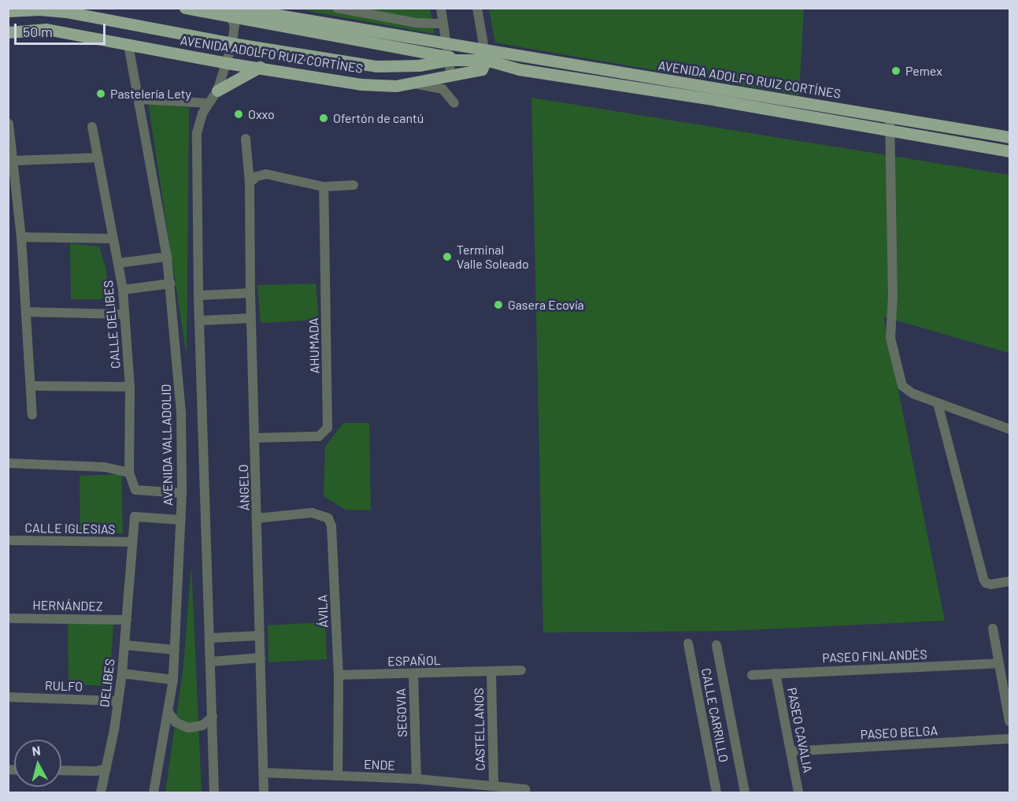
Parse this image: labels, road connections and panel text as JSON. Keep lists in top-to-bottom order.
{
  "streets": {
    "main road": ["AVENIDA ADOLFO RUIZ CORTÍNES"],
    "street": [
      "CALLE DELIBES",
      "AHUMADA",
      "AVENIDA VALLADOLID",
      "ÁNGELO",
      "CALLE IGLESIAS",
      "HERNÁNDEZ",
      "ÁVILA",
      "PASEO FINLANDÉS",
      "ESPAÑOL",
      "DELIBES",
      "RULFO",
      "SEGOVIA",
      "CALLE CARRILLO",
      "CASTELLANOS",
      "PASEO CAVALIA",
      "PASEO BELGA",
      "ENDE"
    ]
  },
  "crossings": [
    ["AVENIDA ADOLFO RUIZ CORTÍNES", "AVENIDA VALLADOLID"],
    ["CALLE DELIBES", "AVENIDA VALLADOLID"],
    ["AHUMADA", "ÁNGELO"],
    ["ÁNGELO", "ÁVILA"],
    ["ÁNGELO", "ENDE"],
    ["CALLE IGLESIAS", "DELIBES"],
    ["HERNÁNDEZ", "DELIBES"],
    ["ÁVILA", "ESPAÑOL"],
    ["ÁVILA", "ENDE"],
    ["PASEO FINLANDÉS", "PASEO CAVALIA"],
    ["ESPAÑOL", "SEGOVIA"],
    ["ESPAÑOL", "CASTELLANOS"],
    ["DELIBES", "RULFO"],
    ["SEGOVIA", "ENDE"],
    ["CASTELLANOS", "ENDE"],
    ["PASEO CAVALIA", "PASEO BELGA"]
  ],
  "places": [
    "Pemex",
    "Pastelería Lety",
    "Oxxo",
    "Ofertón de cantú",
    "Terminal Valle Soleado",
    "Gasera Ecovía"
  ],
  "scale_bar": "50 m",
  "north": "top"
}
